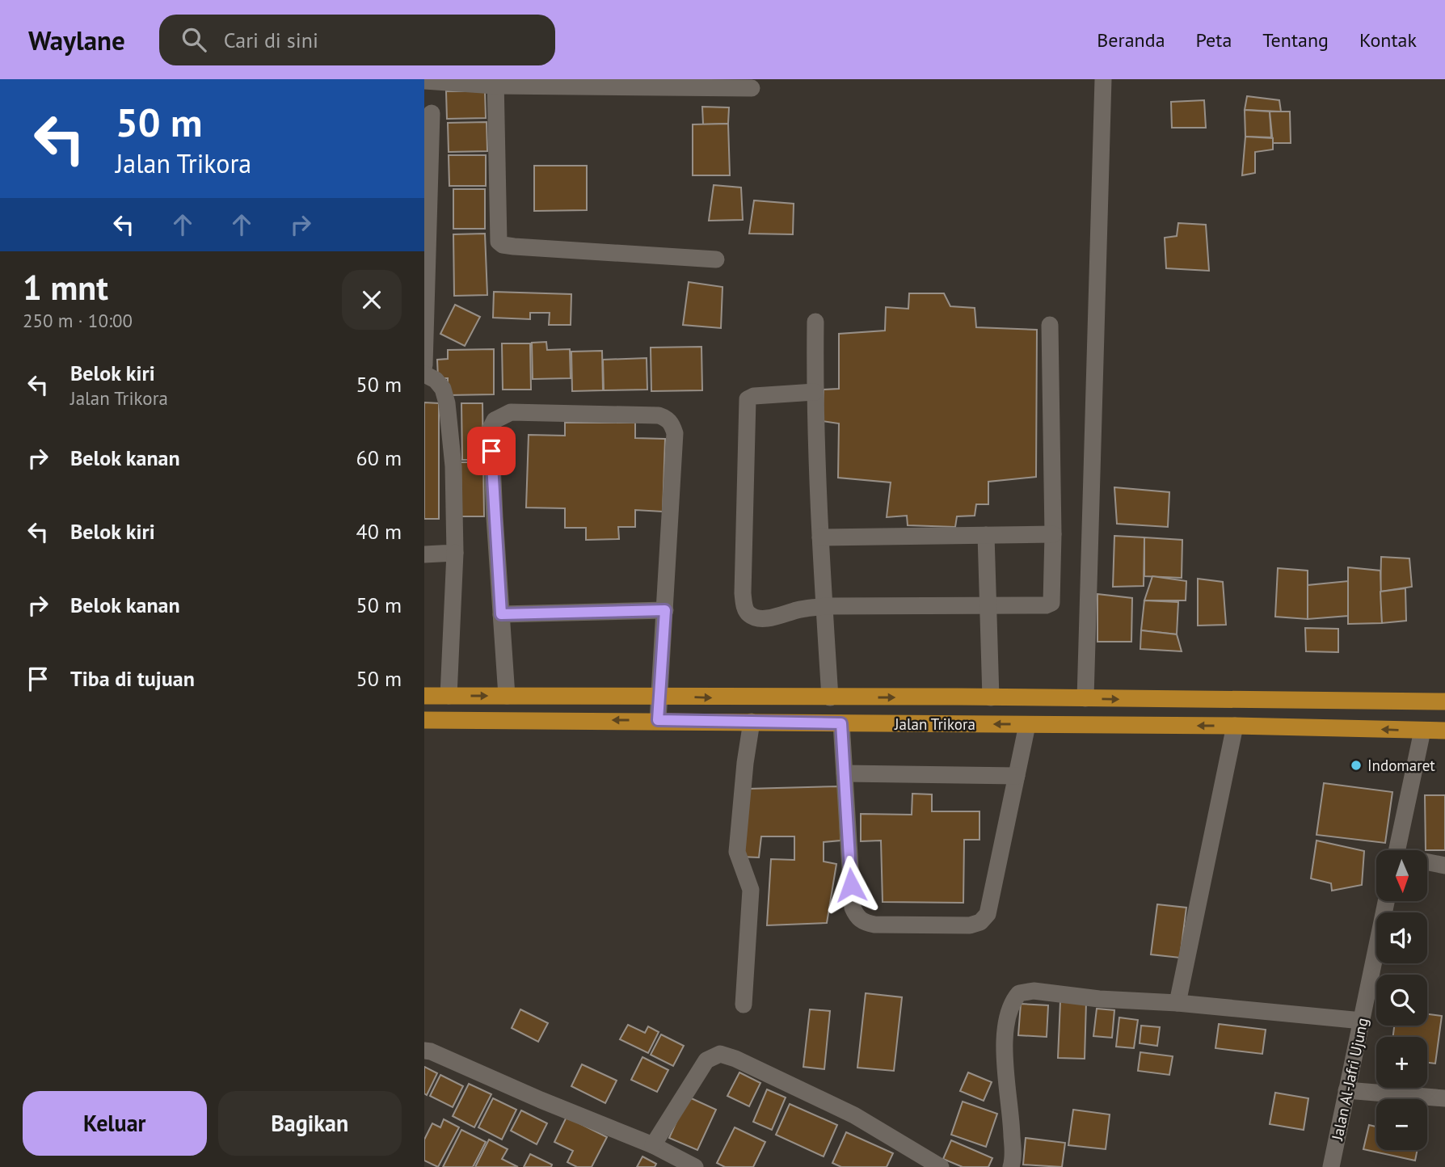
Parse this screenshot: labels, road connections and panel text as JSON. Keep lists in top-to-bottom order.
{
  "streets": {
    "main road": ["Jalan Trikora"],
    "street": ["Jalan Al-Jafri Ujung"]
  },
  "places": ["Indomaret"],
  "north": "bottom",
  "page": {
    "header": "Waylane",
    "search": "Cari di sini",
    "nav": [
      "Beranda",
      "Peta",
      "Tentang",
      "Kontak"
    ],
    "turn": ["50 m", "Jalan Trikora"],
    "heading": ["1 mnt", "250 m · 10:00"],
    "list": [
      {
        "name": "Belok kiri",
        "note": "Jalan Trikora",
        "value": "50 m"
      },
      {
        "name": "Belok kanan",
        "value": "60 m"
      },
      {
        "name": "Belok kiri",
        "value": "40 m"
      },
      {
        "name": "Belok kanan",
        "value": "50 m"
      },
      {
        "name": "Tiba di tujuan",
        "value": "50 m"
      }
    ],
    "map_buttons": ["+", "−"],
    "buttons": ["Keluar", "Bagikan"]
  }
}
